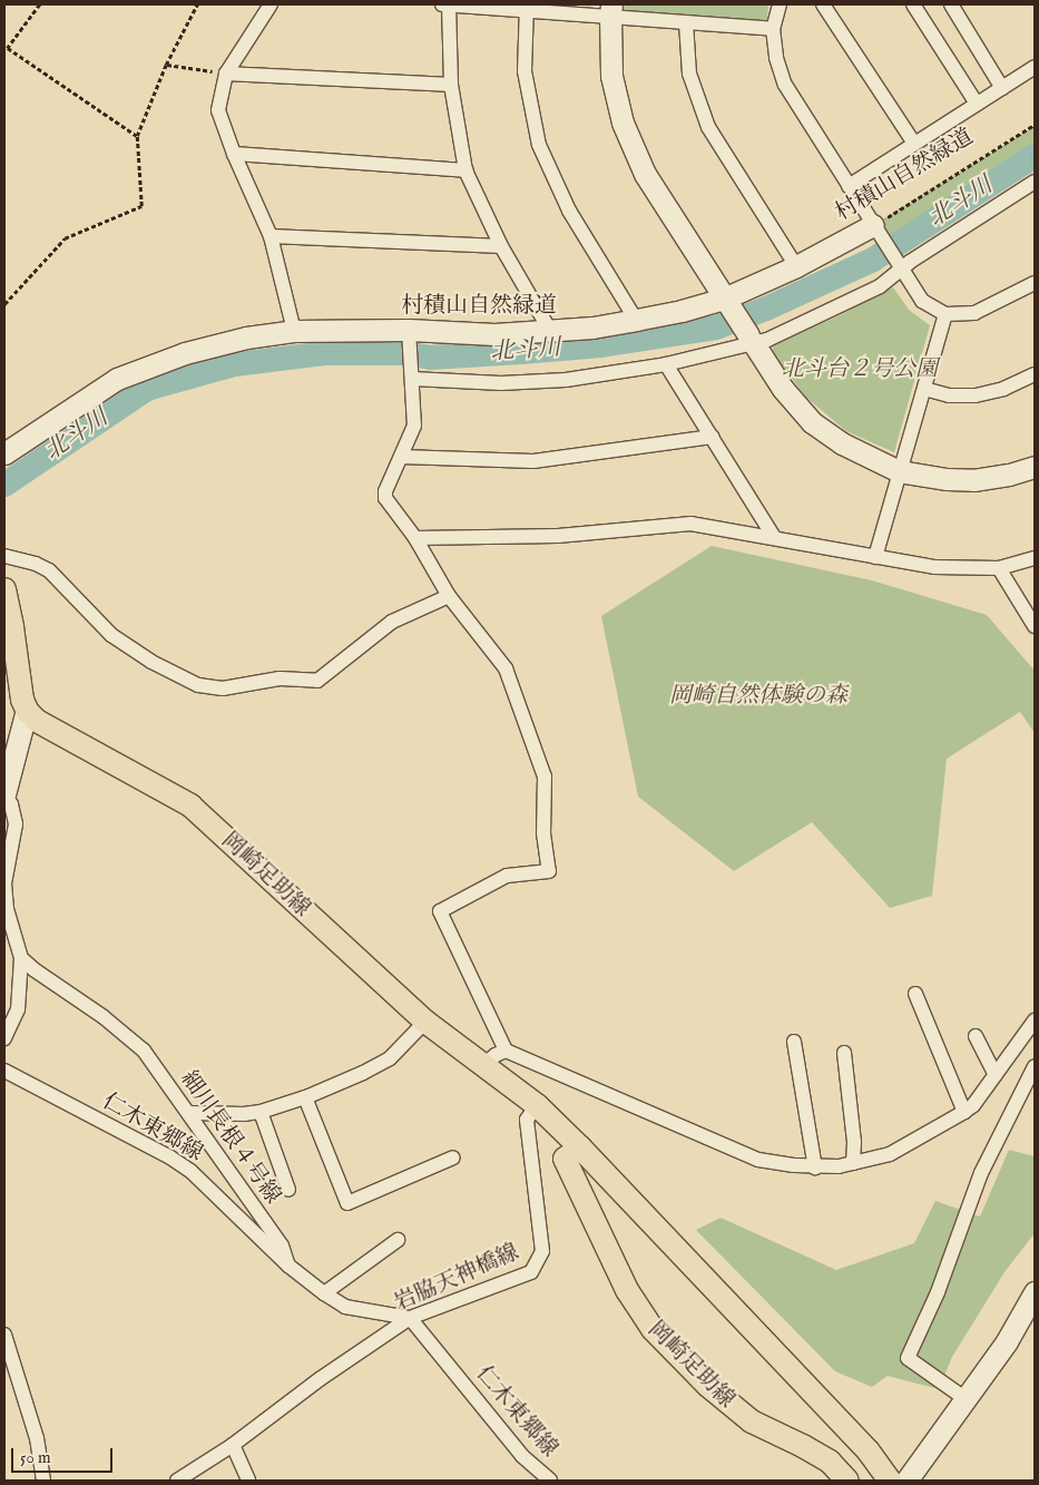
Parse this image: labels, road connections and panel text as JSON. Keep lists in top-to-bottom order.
{
  "streets": {
    "main road": ["岡崎足助線"],
    "street": [
      "村積山自然緑道",
      "仁木東郷線",
      "細川長根４号線",
      "岩脇天神橋線"
    ]
  },
  "crossings": [
    ["岡崎足助線", "岩脇天神橋線"],
    ["仁木東郷線", "細川長根４号線"],
    ["仁木東郷線", "岩脇天神橋線"]
  ],
  "water": ["北斗川"],
  "parks": ["北斗台２号公園", "岡崎自然体験の森"],
  "scale_bar": "50 m"
}
